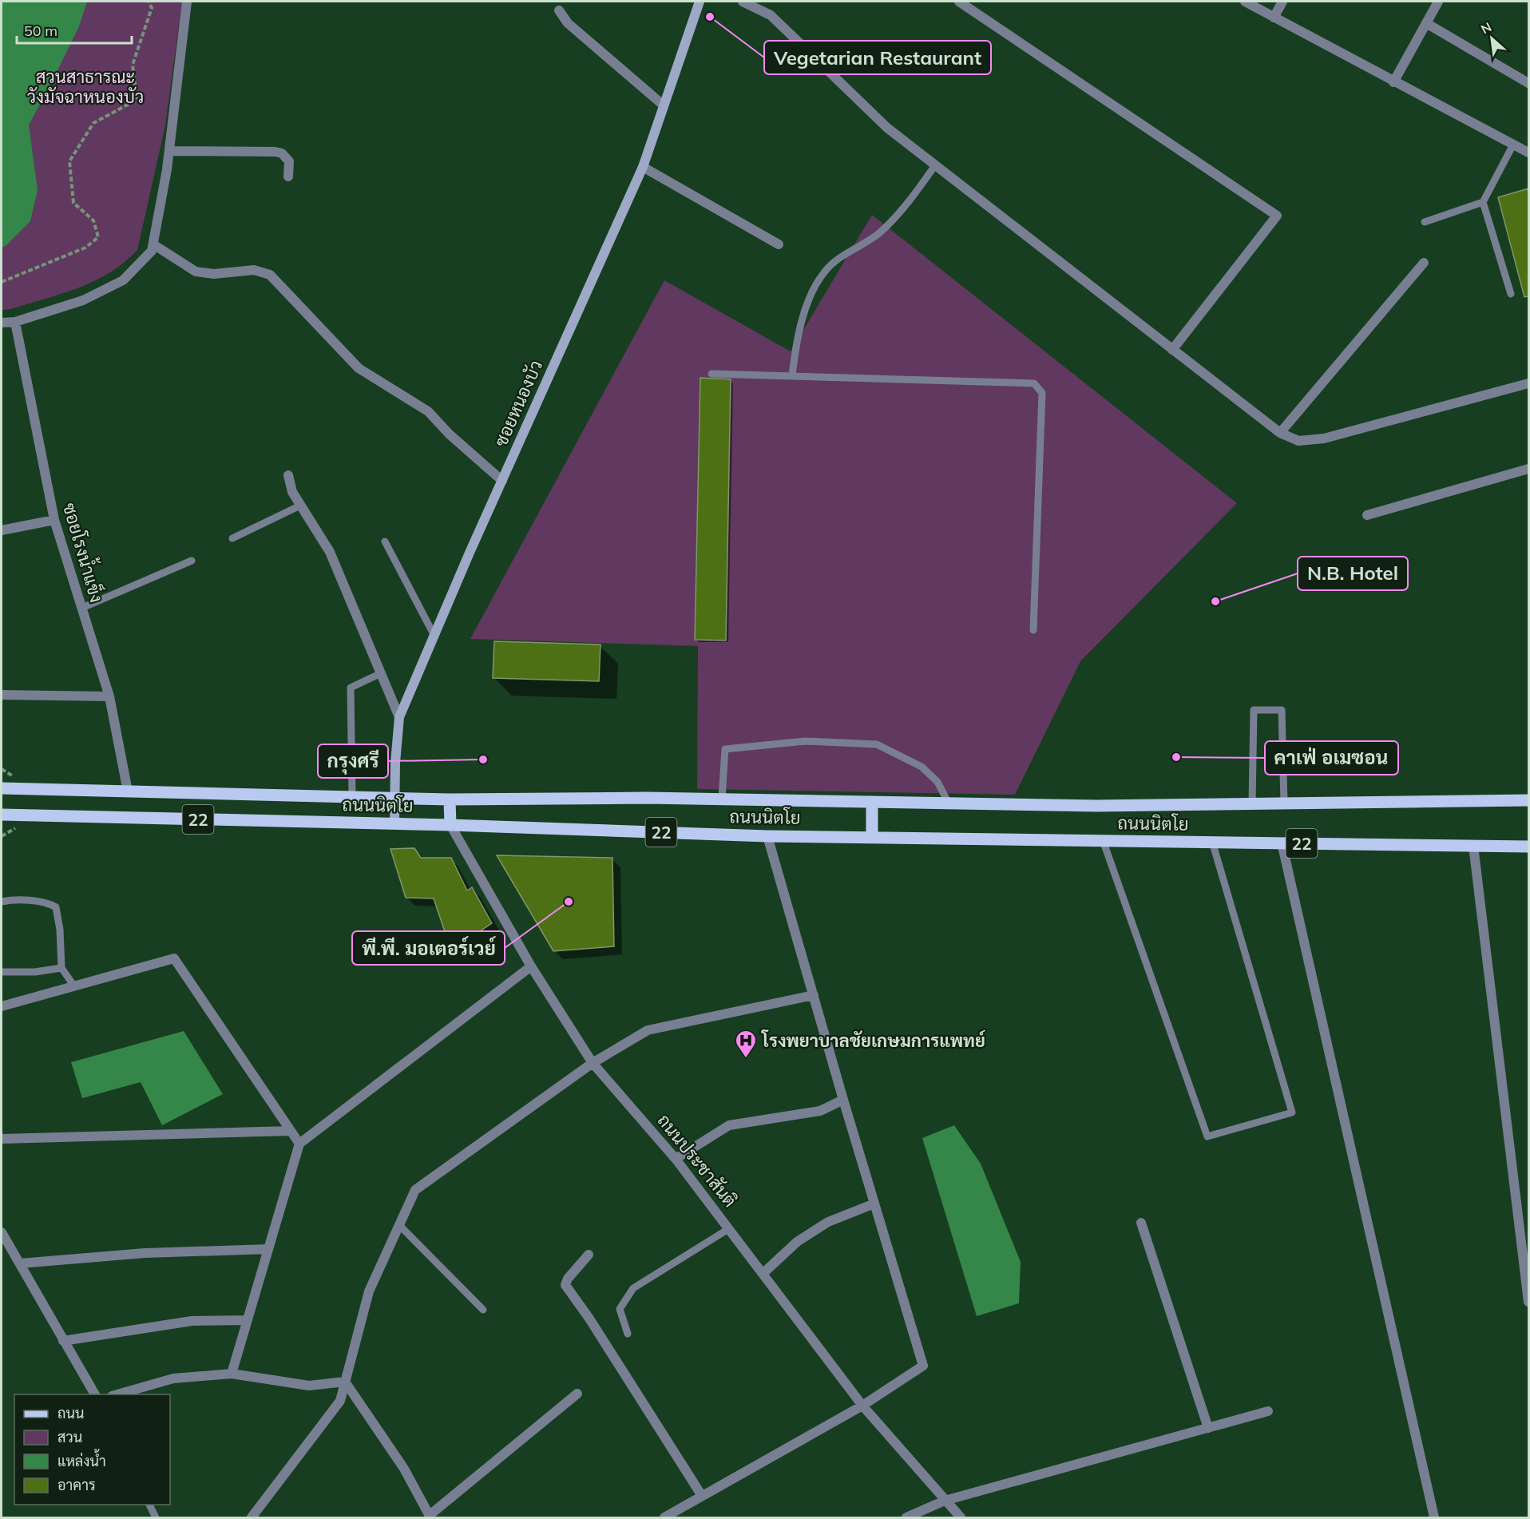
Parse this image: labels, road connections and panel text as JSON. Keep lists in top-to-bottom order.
{
  "streets": {
    "main road": ["ถนนนิตโย", "22", "ถนนประชาสันติ"],
    "street": ["ซอยหนองบัว", "ซอยโรงน้ำแข็ง"]
  },
  "crossings": [
    ["ซอยหนองบัว", "ถนนนิตโย"],
    ["ซอยโรงน้ำแข็ง", "ถนนนิตโย"],
    ["ถนนนิตโย", "ถนนประชาสันติ"]
  ],
  "parks": ["สวนสาธารณะ วังมัจฉาหนองบัว"],
  "places": {
    "other": [
      "Vegetarian Restaurant",
      "N.B. Hotel",
      "คาเฟ่ อเมซอน",
      "กรุงศรี",
      "พี.พี. มอเตอร์เวย์"
    ],
    "hospital": ["โรงพยาบาลชัยเกษมการแพทย์"]
  },
  "legend": [
    "ถนน",
    "สวน",
    "แหล่งน้ำ",
    "อาคาร"
  ],
  "scale_bar": "50 m",
  "north": "top left"
}
